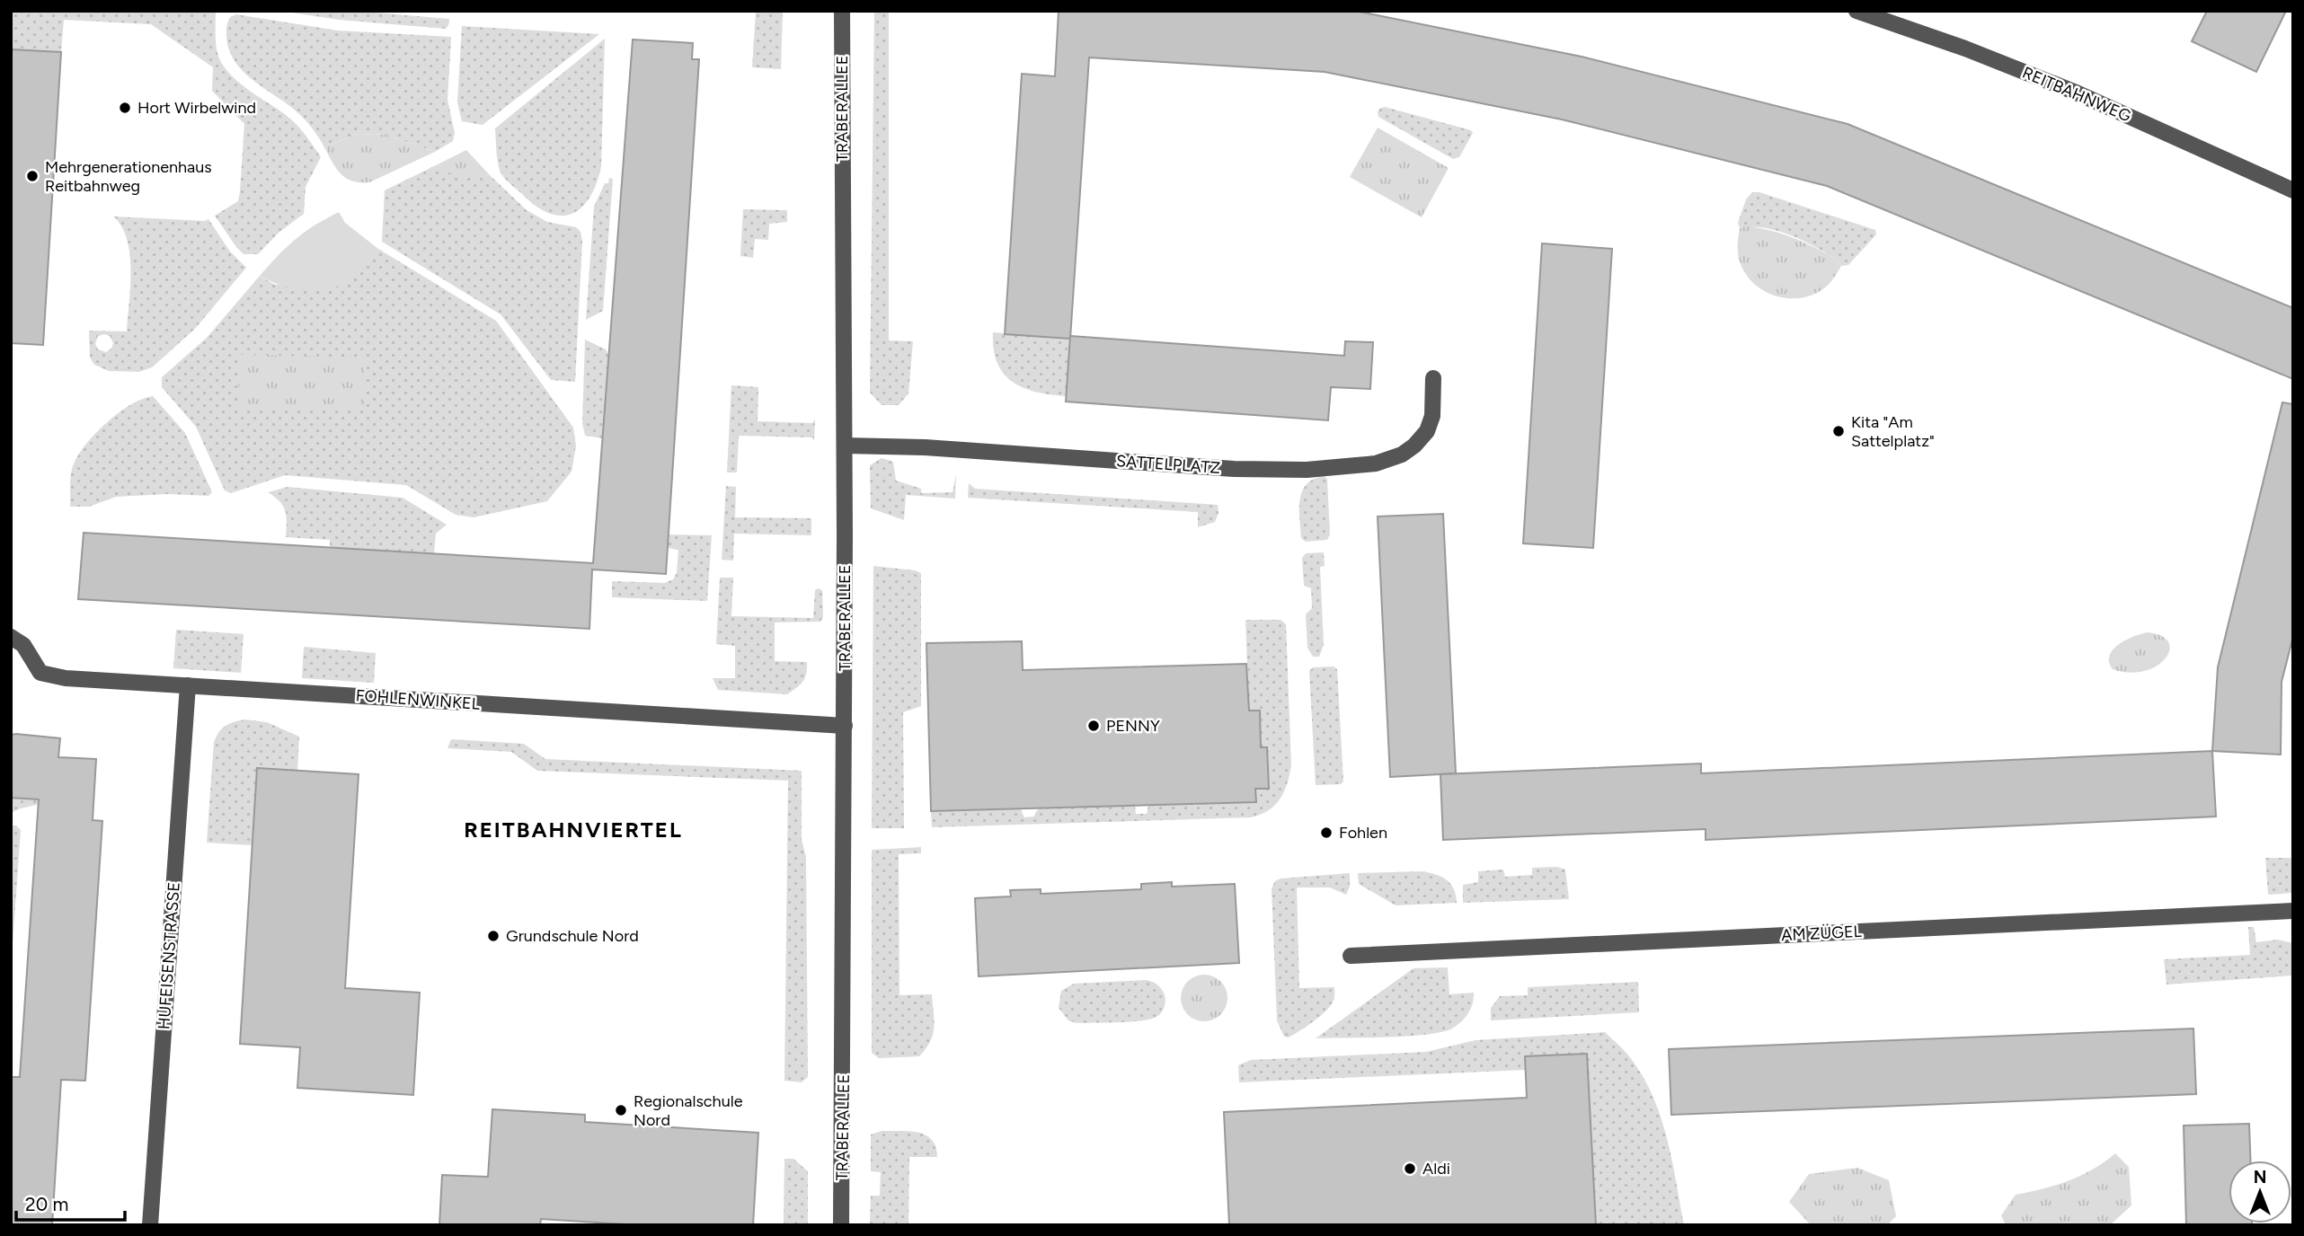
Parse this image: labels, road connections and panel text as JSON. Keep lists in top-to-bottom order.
{
  "streets": {
    "street": [
      "REITBAHNWEG",
      "TRABERALLEE",
      "SATTELPLATZ",
      "FOHLENWINKEL",
      "AM ZÜGEL",
      "HUFEISENSTRASSE"
    ]
  },
  "crossings": [
    ["TRABERALLEE", "SATTELPLATZ"],
    ["TRABERALLEE", "FOHLENWINKEL"],
    ["FOHLENWINKEL", "HUFEISENSTRASSE"]
  ],
  "districts": ["REITBAHNVIERTEL"],
  "places": [
    "Hort Wirbelwind",
    "Mehrgenerationenhaus Reitbahnweg",
    "Kita \"Am Sattelplatz\"",
    "PENNY",
    "Fohlen",
    "Grundschule Nord",
    "Regionalschule Nord",
    "Aldi"
  ],
  "scale_bar": "20 m",
  "north": "top"
}
